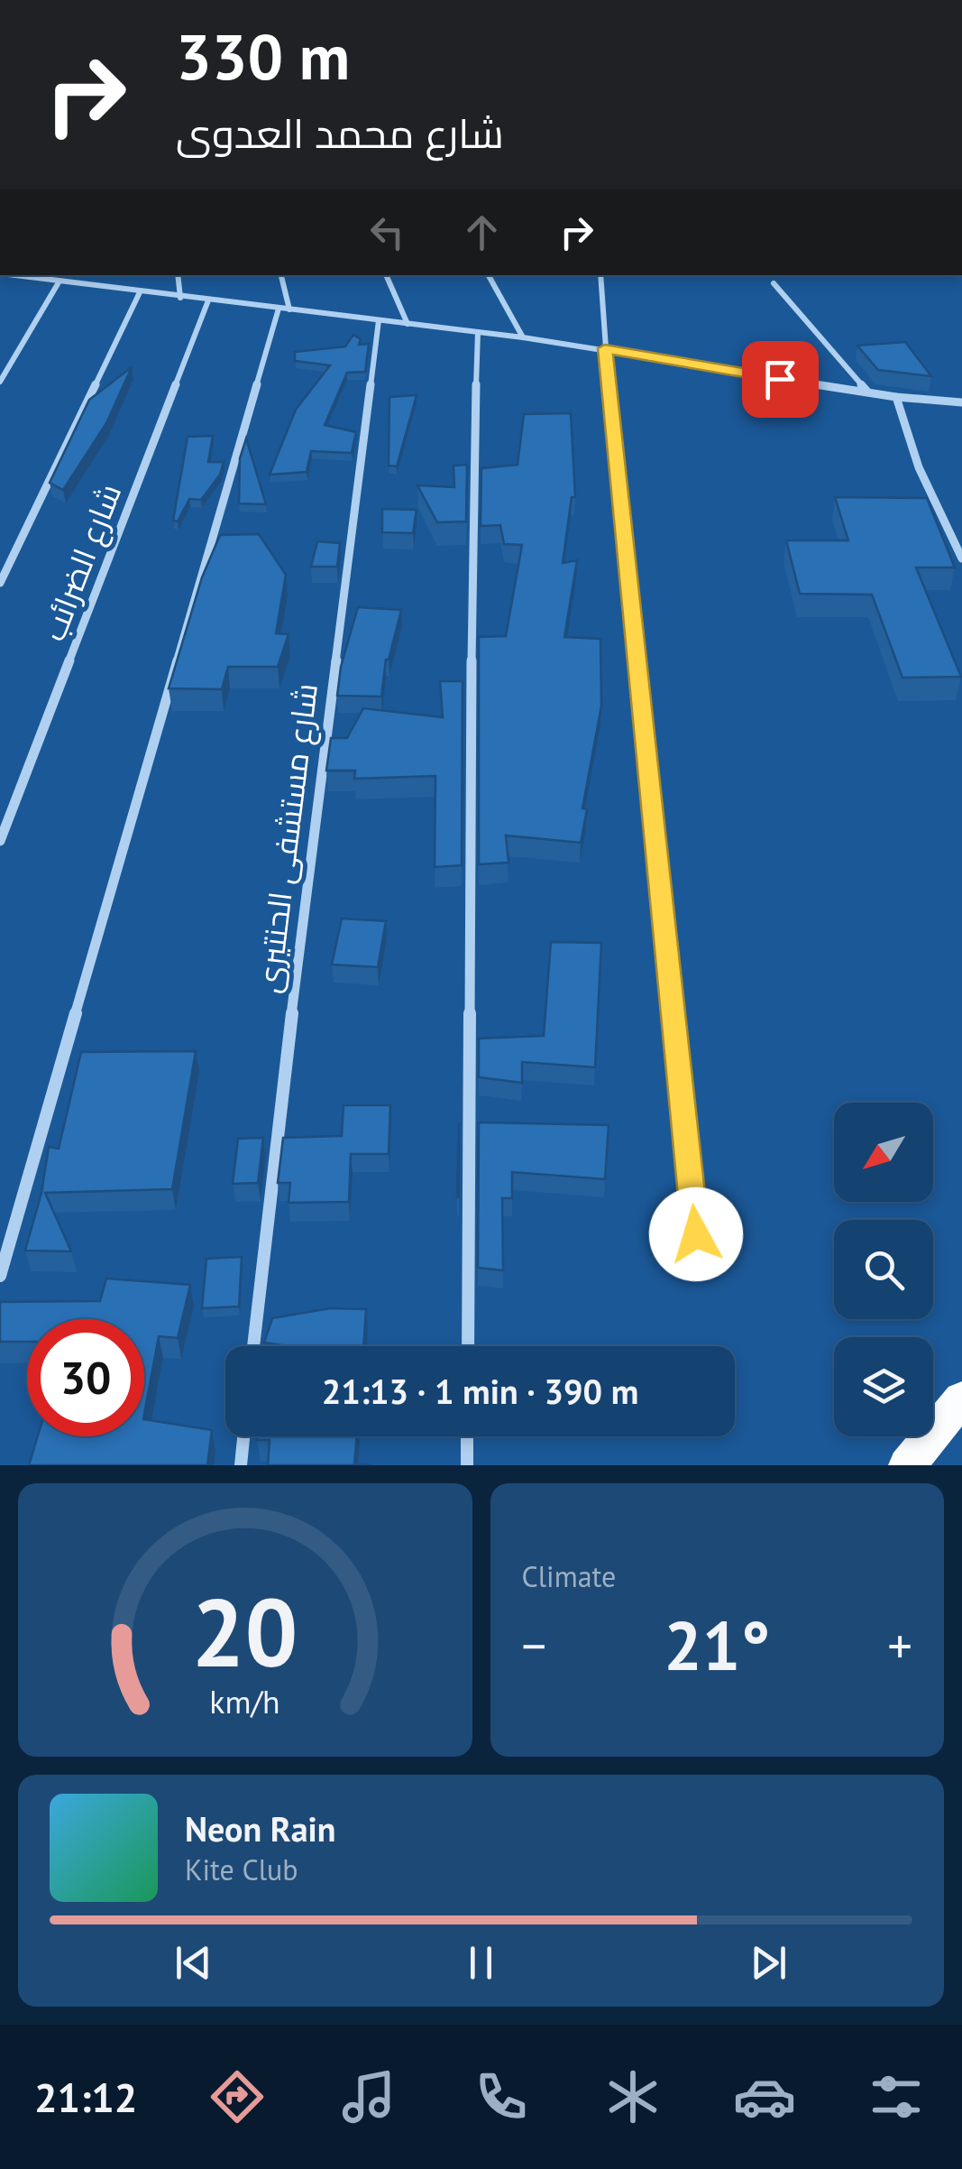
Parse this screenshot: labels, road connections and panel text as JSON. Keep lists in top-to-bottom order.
{
  "streets": {
    "street": ["شارع الضرائب", "شارع مستشفى الحنتيرى"]
  },
  "north": "bottom left",
  "page": {
    "turn": ["330 m", "شارع محمد العدوى"],
    "limit": "30",
    "trip": "21:13 · 1 min · 390 m",
    "tile": "Climate",
    "heat": ["−", "21°", "+"],
    "song": ["Neon Rain", "Kite Club"],
    "tabs": "21:12",
    "gauge": ["20", "km/h"]
  }
}
